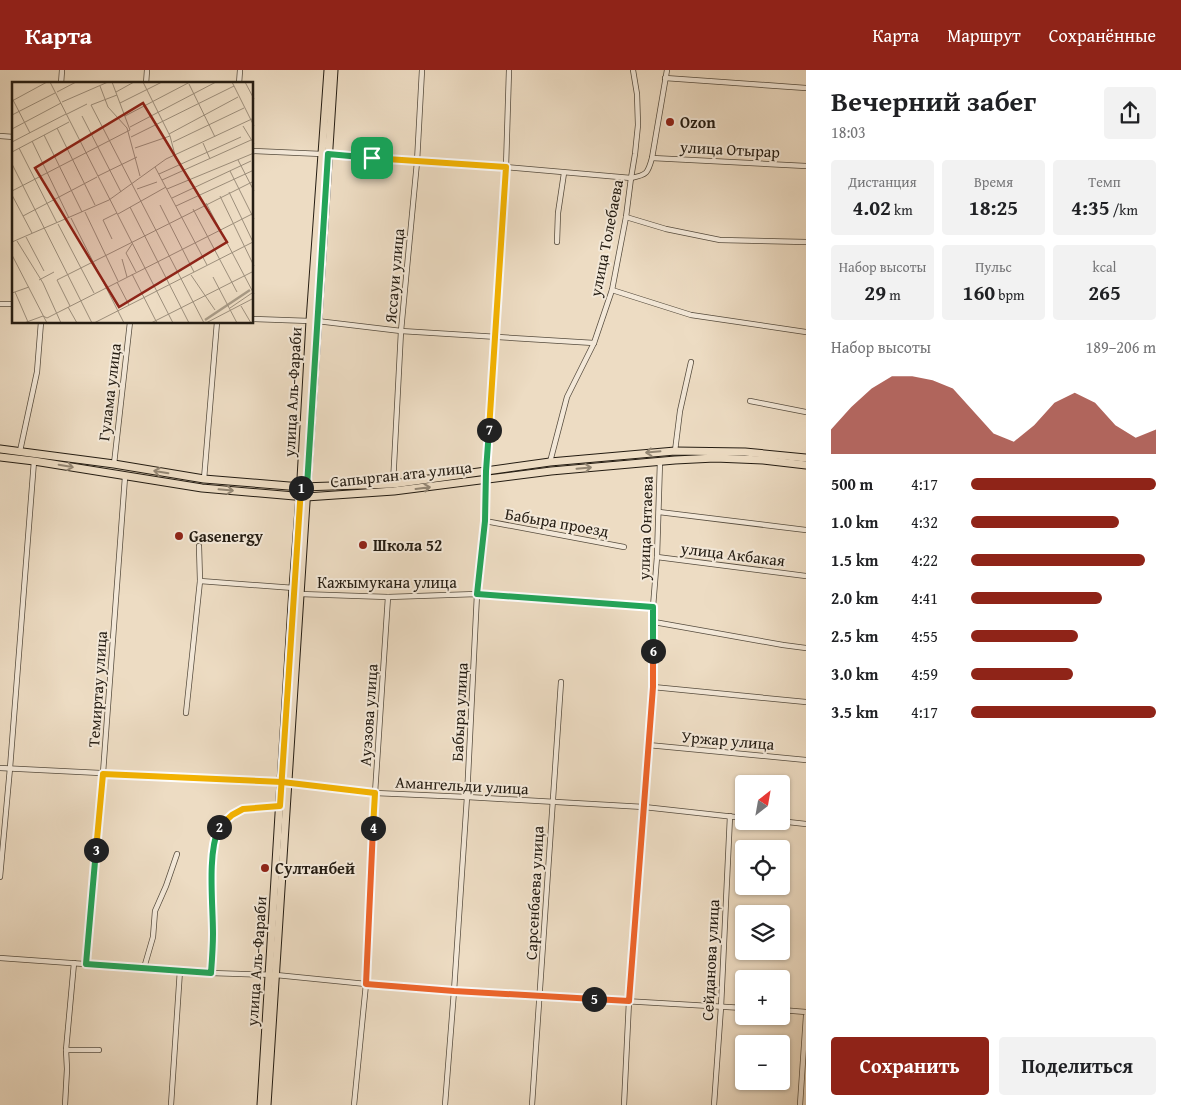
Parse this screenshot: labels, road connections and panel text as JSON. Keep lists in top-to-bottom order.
{
  "streets": {
    "main road": ["улица Аль-Фараби", "Сапырган ата улица"],
    "street": [
      "улица Отырар",
      "улица Толебаева",
      "Яссауи улица",
      "Гулама улица",
      "Бабыра проезд",
      "улица Онтаева",
      "улица Акбакая",
      "Кажымукана улица",
      "Темиртау улица",
      "Бабыра улица",
      "Ауэзова улица",
      "Уржар улица",
      "Амангельди улица",
      "Сарсенбаева улица",
      "Сейданова улица"
    ]
  },
  "crossings": [
    ["улица Толебаева", "Сапырган ата улица"],
    ["Яссауи улица", "Сапырган ата улица"],
    ["Гулама улица", "Сапырган ата улица"],
    ["улица Аль-Фараби", "Сапырган ата улица"],
    ["улица Аль-Фараби", "Кажымукана улица"],
    ["улица Аль-Фараби", "Амангельди улица"],
    ["Сапырган ата улица", "улица Онтаева"],
    ["Сапырган ата улица", "Темиртау улица"],
    ["Сапырган ата улица", "Бабыра улица"],
    ["Бабыра проезд", "Бабыра улица"],
    ["улица Онтаева", "улица Акбакая"],
    ["улица Онтаева", "Кажымукана улица"],
    ["улица Онтаева", "Уржар улица"],
    ["улица Онтаева", "Амангельди улица"],
    ["Кажымукана улица", "Бабыра улица"],
    ["Кажымукана улица", "Ауэзова улица"],
    ["Темиртау улица", "Амангельди улица"],
    ["Бабыра улица", "Амангельди улица"],
    ["Ауэзова улица", "Амангельди улица"],
    ["Амангельди улица", "Сарсенбаева улица"],
    ["Амангельди улица", "Сейданова улица"]
  ],
  "places": [
    "Ozon",
    "Gasenergy",
    "Школа 52",
    "Султанбей"
  ],
  "north": "top right",
  "page": {
    "header": "Карта",
    "nav": ["Карта", "Маршрут", "Сохранённые"],
    "heading": ["Вечерний забег", "18:03"],
    "stats": [
      ["Дистанция", "4.02 km"],
      ["Время", "18:25"],
      ["Темп", "4:35 /km"],
      ["Набор высоты", "29 m"],
      ["Пульс", "160 bpm"],
      ["kcal", "265"]
    ],
    "chart": ["Набор высоты", "189–206 m"],
    "pins": [
      "7",
      "1",
      "6",
      "2",
      "4",
      "3",
      "5"
    ],
    "list": [
      {
        "name": "500 m",
        "note": "4:17"
      },
      {
        "name": "1.0 km",
        "note": "4:32"
      },
      {
        "name": "1.5 km",
        "note": "4:22"
      },
      {
        "name": "2.0 km",
        "note": "4:41"
      },
      {
        "name": "2.5 km",
        "note": "4:55"
      },
      {
        "name": "3.0 km",
        "note": "4:59"
      },
      {
        "name": "3.5 km",
        "note": "4:17"
      }
    ],
    "map_buttons": ["+", "−"],
    "buttons": ["Сохранить", "Поделиться"]
  }
}
